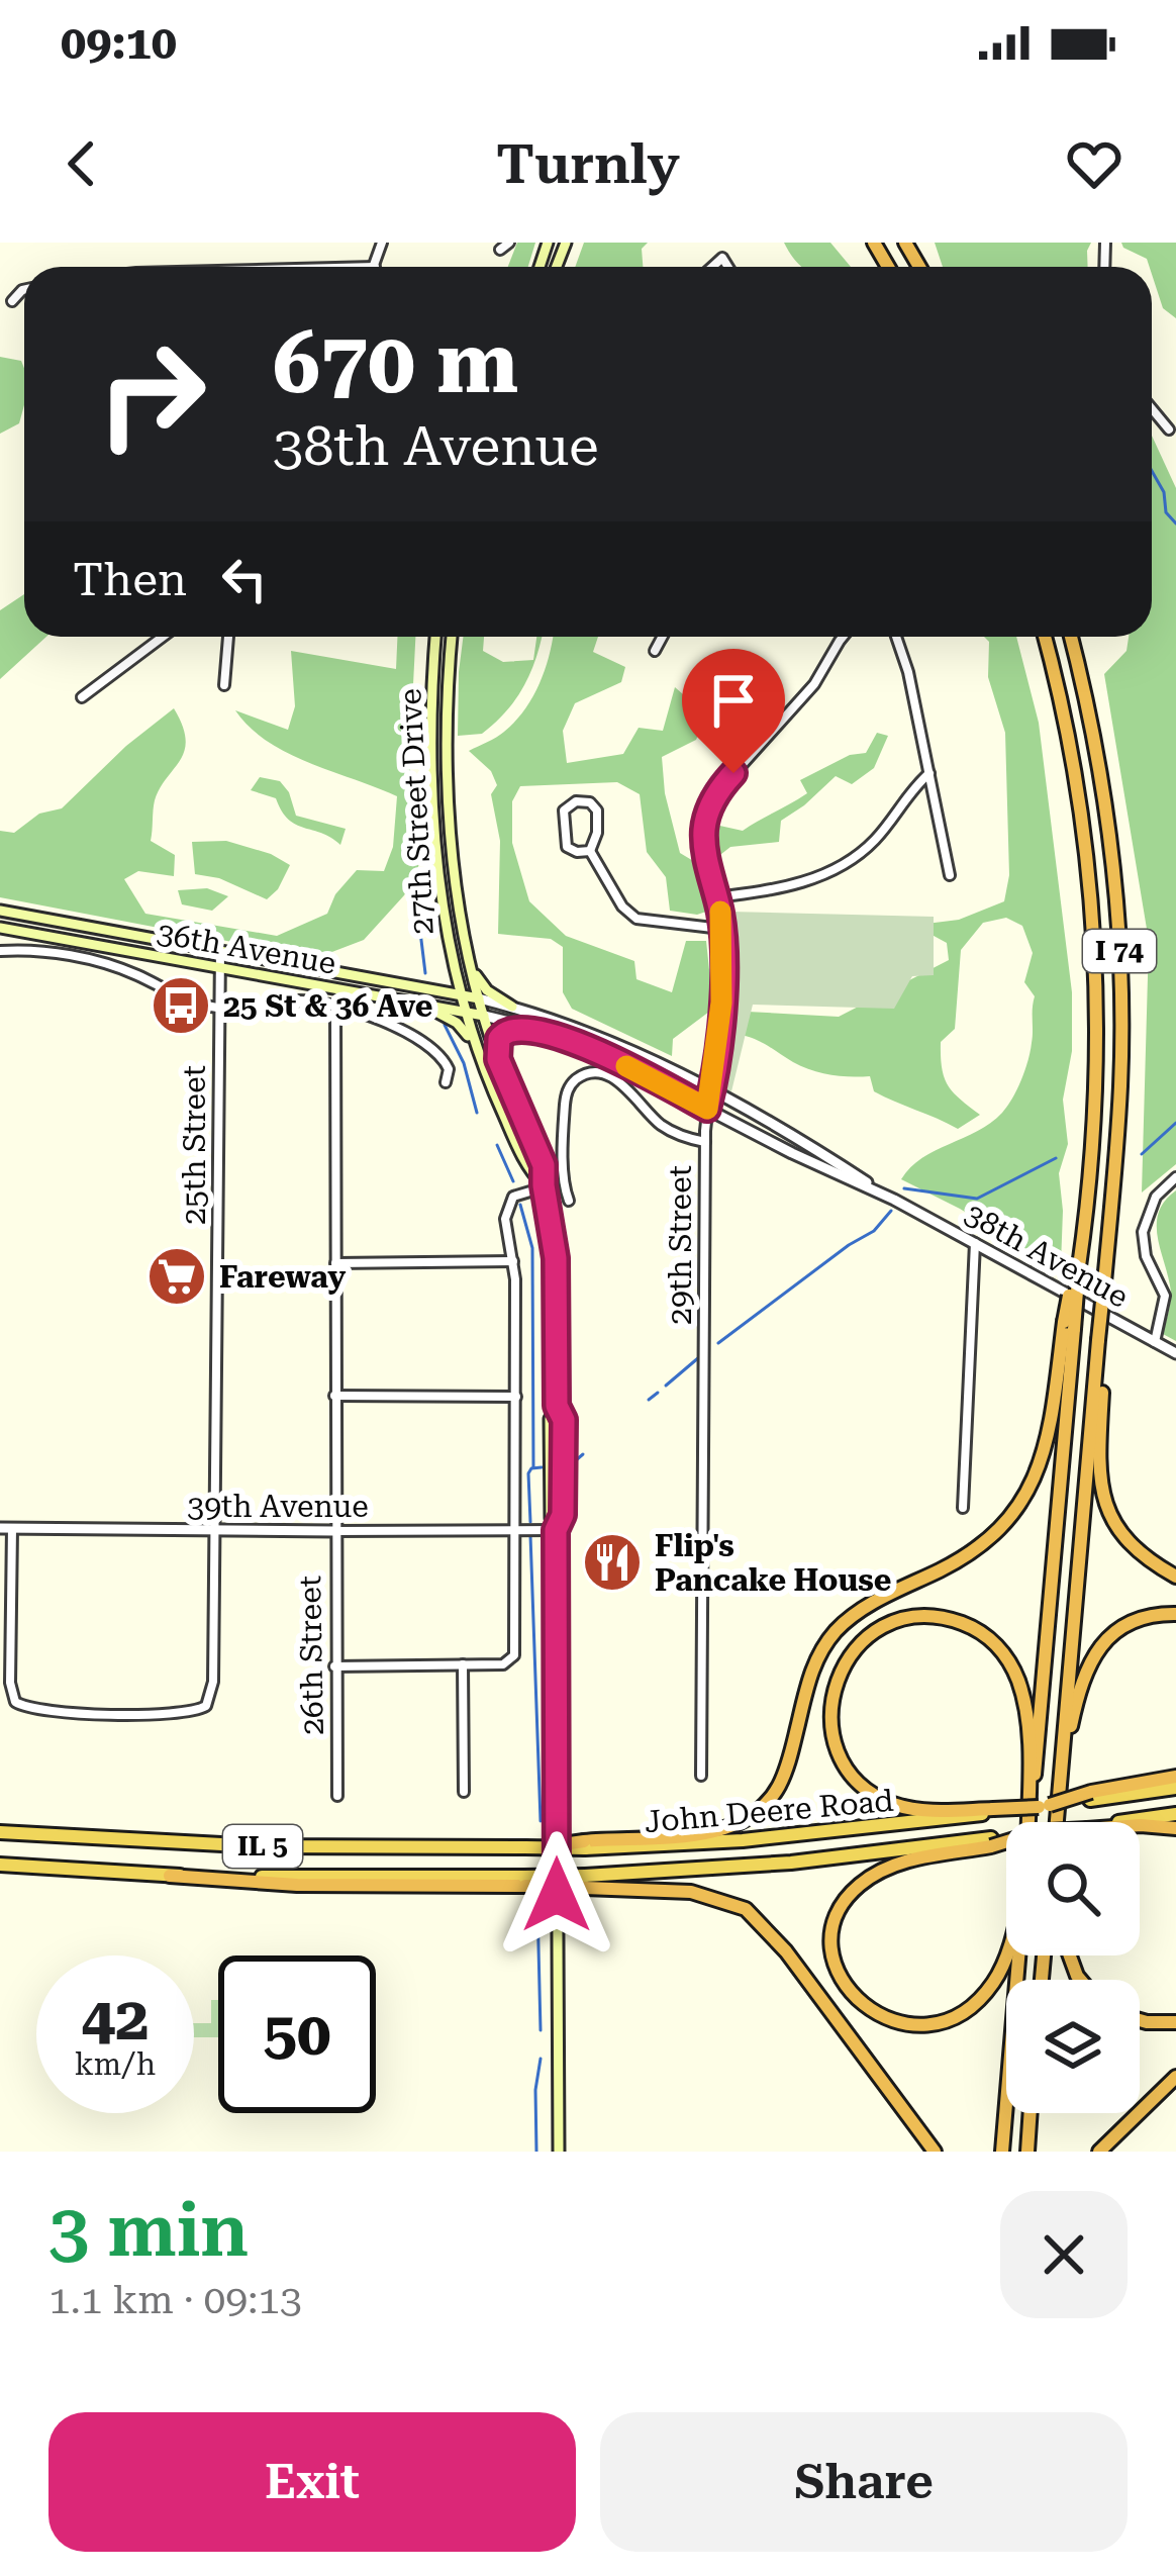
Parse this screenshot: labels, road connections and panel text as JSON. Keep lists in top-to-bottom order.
{
  "streets": {
    "highway": ["I 74", "John Deere Road", "IL 5"],
    "main road": ["27th Street Drive", "36th Avenue"],
    "street": [
      "25th Street",
      "29th Street",
      "38th Avenue",
      "39th Avenue",
      "26th Street"
    ]
  },
  "crossings": [
    ["27th Street Drive", "36th Avenue"],
    ["27th Street Drive", "38th Avenue"],
    ["27th Street Drive", "39th Avenue"],
    ["36th Avenue", "25th Street"],
    ["36th Avenue", "38th Avenue"],
    ["36th Avenue", "26th Street"],
    ["25th Street", "39th Avenue"],
    ["29th Street", "38th Avenue"],
    ["39th Avenue", "26th Street"],
    ["John Deere Road", "IL 5"]
  ],
  "places": {
    "bus stop": ["25 St & 36 Ave"],
    "supermarket": ["Fareway"],
    "restaurant": ["Flip's Pancake House"]
  },
  "page": {
    "status": "09:10",
    "header": "Turnly",
    "turn": ["670 m", "38th Avenue"],
    "then": "Then",
    "speed": "42 km/h",
    "limit": "50",
    "heading": ["3 min", "1.1 km · 09:13"],
    "buttons": ["Exit", "Share"]
  }
}
